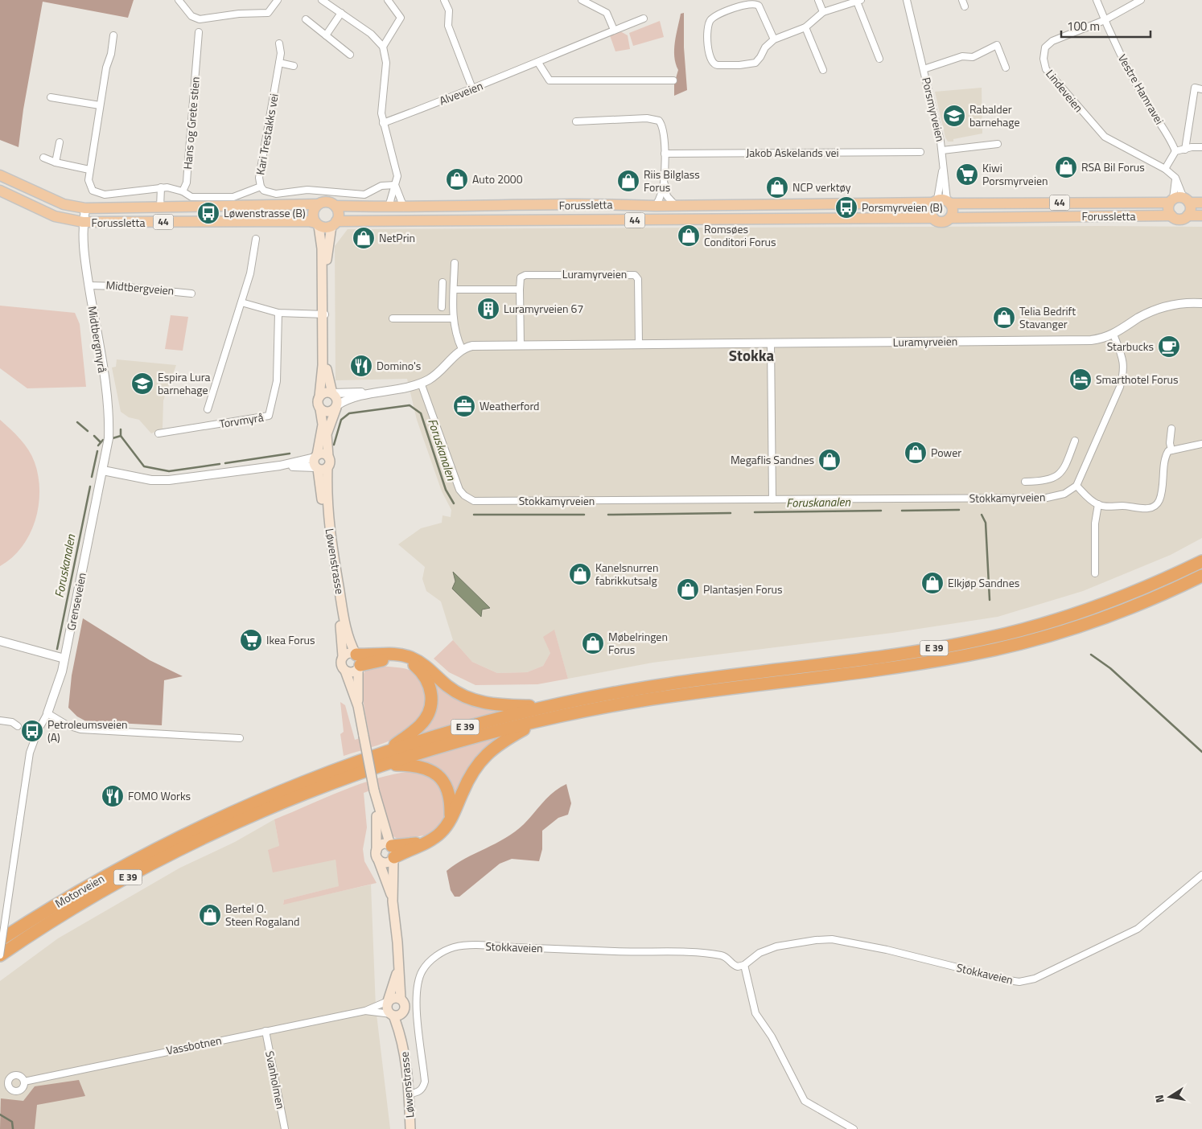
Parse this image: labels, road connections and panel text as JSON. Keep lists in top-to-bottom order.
{
  "streets": {
    "highway": ["E 39", "Motorveien"],
    "main road": ["44", "Forussletta", "Løwenstrasse"],
    "street": [
      "Vestre Hamravei",
      "Lindeveien",
      "Alveveien",
      "Porsmyrveien",
      "Hans og Grete stien",
      "Kari Trestakks vei",
      "Jakob Askelands vei",
      "Luramyrveien",
      "Midtbergveien",
      "Midtbergmyrå",
      "Torvmyrå",
      "Stokkamyrveien",
      "Grenseveien",
      "Stokkaveien",
      "Vassbotnen",
      "Svanholmen"
    ]
  },
  "crossings": [
    ["Vestre Hamravei", "Lindeveien"],
    ["Porsmyrveien", "44"],
    ["Porsmyrveien", "Forussletta"],
    ["44", "Forussletta"],
    ["Forussletta", "Midtbergmyrå"],
    ["Midtbergveien", "Midtbergmyrå"],
    ["Midtbergmyrå", "Grenseveien"],
    ["Løwenstrasse", "E 39"],
    ["Løwenstrasse", "Stokkaveien"],
    ["Løwenstrasse", "Vassbotnen"],
    ["E 39", "Motorveien"],
    ["Vassbotnen", "Svanholmen"]
  ],
  "districts": ["Stokka"],
  "water": ["Foruskanalen"],
  "places": {
    "school or university": ["Rabalder barnehage", "Espira Lura barnehage"],
    "shop": [
      "RSA Bil Forus",
      "Auto 2000",
      "Riis Bilglass Forus",
      "NCP verktøy",
      "Romsøes Conditori Forus",
      "NetPrin",
      "Telia Bedrift Stavanger",
      "Power",
      "Megaflis Sandnes",
      "Kanelsnurren fabrikkutsalg",
      "Elkjøp Sandnes",
      "Plantasjen Forus",
      "Møbelringen Forus",
      "Bertel O. Steen Rogaland"
    ],
    "supermarket": ["Kiwi Porsmyrveien", "Ikea Forus"],
    "bus stop": ["Porsmyrveien (B)", "Løwenstrasse (B)", "Petroleumsveien (A)"],
    "building": ["Luramyrveien 67"],
    "cafe": ["Starbucks"],
    "restaurant": ["Domino's", "FOMO Works"],
    "hotel": ["Smarthotel Forus"],
    "office": ["Weatherford"]
  },
  "scale_bar": "100 m",
  "north": "left"
}
